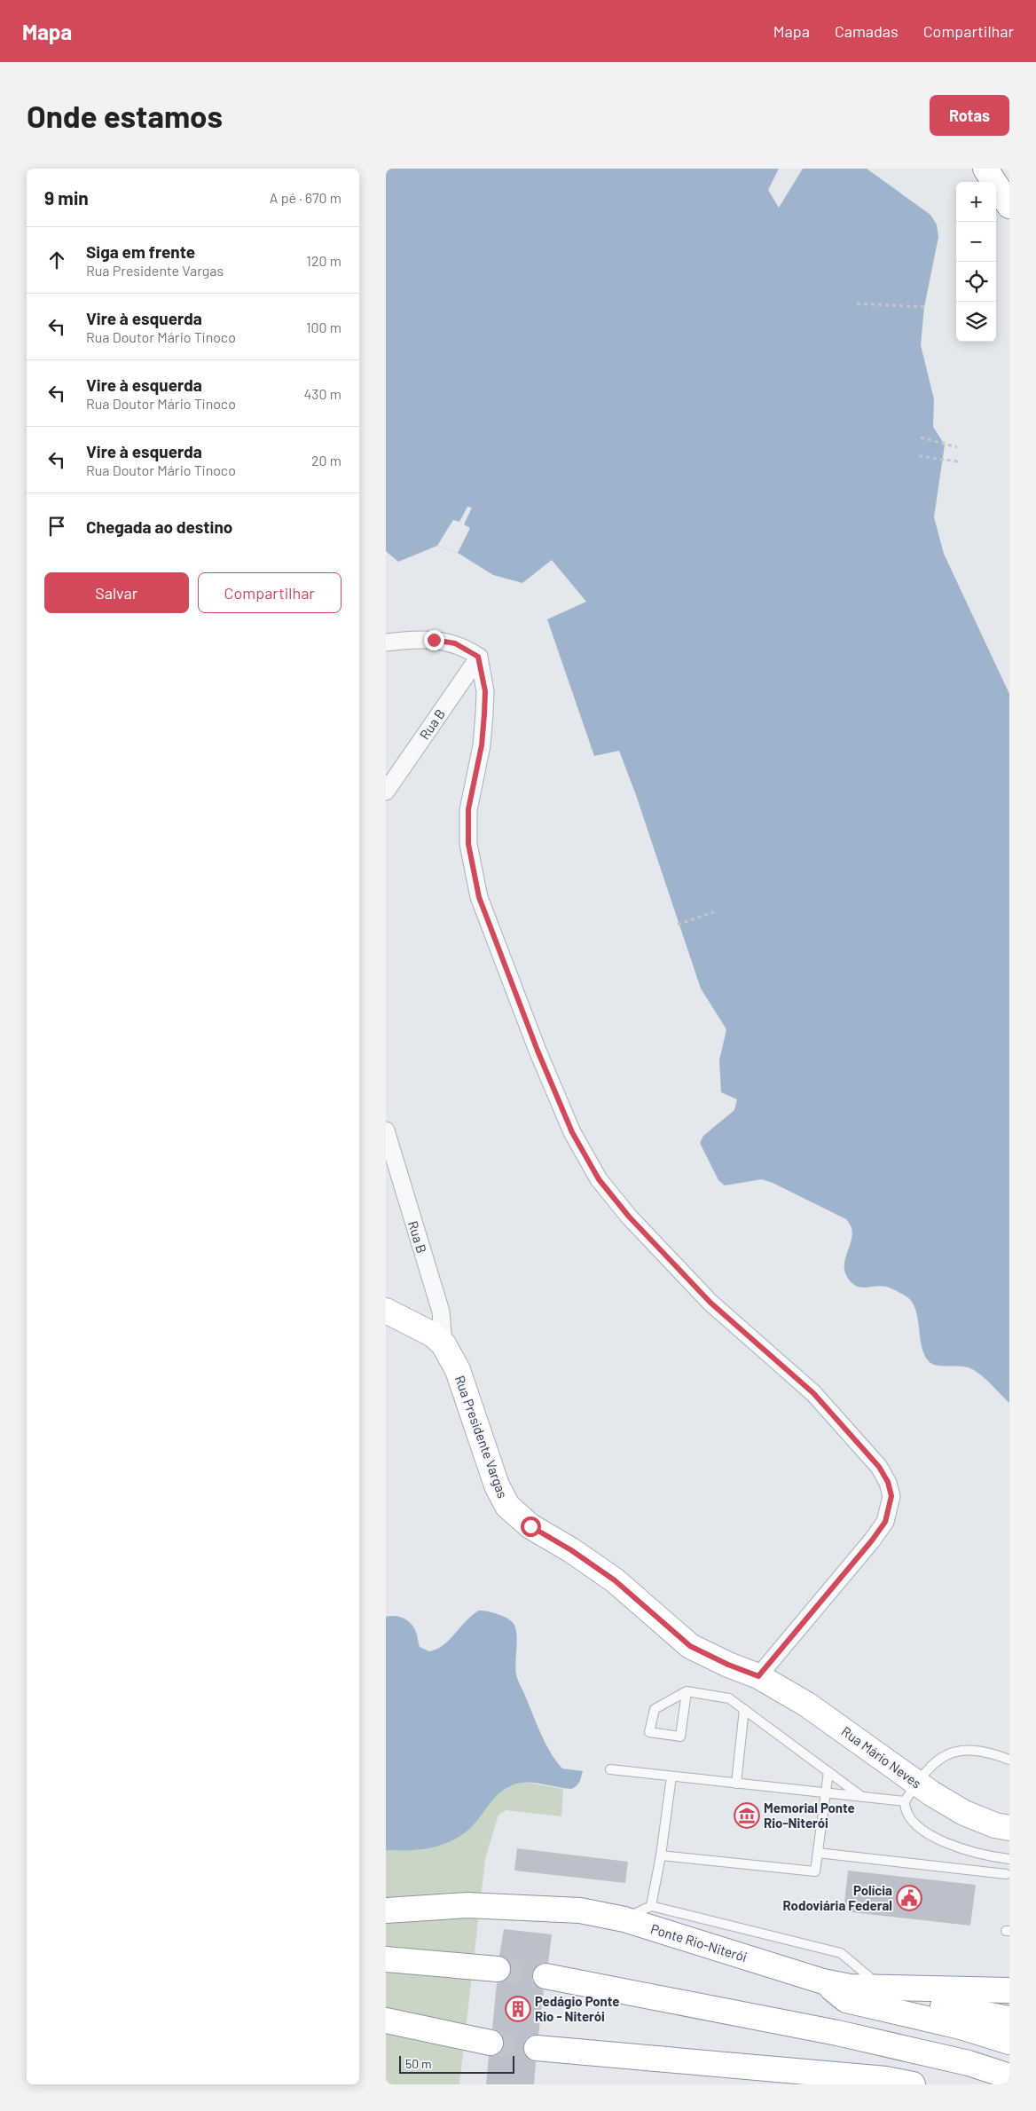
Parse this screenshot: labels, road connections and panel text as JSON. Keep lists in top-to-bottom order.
{
  "streets": {
    "main road": ["Rua Presidente Vargas", "Rua Mário Neves", "Ponte Rio-Niterói"],
    "street": ["Rua B"]
  },
  "crossings": [
    ["Rua B", "Rua Presidente Vargas"],
    ["Rua Presidente Vargas", "Rua Mário Neves"]
  ],
  "places": {
    "museum": ["Memorial Ponte Rio-Niterói"],
    "public building": ["Polícia Rodoviária Federal"],
    "building": ["Pedágio Ponte Rio - Niterói"]
  },
  "scale_bar": "50 m",
  "page": {
    "header": "Mapa",
    "nav": ["Mapa", "Camadas", "Compartilhar"],
    "buttons": [
      "Rotas",
      ["Salvar", "Compartilhar"]
    ],
    "title": "Onde estamos",
    "heading": ["9 min", "A pé · 670 m"],
    "map_buttons": ["+", "−"],
    "list": [
      ["Siga em frente", "Rua Presidente Vargas", "120 m"],
      ["Vire à esquerda", "Rua Doutor Mário Tinoco", "100 m"],
      ["Vire à esquerda", "Rua Doutor Mário Tinoco", "430 m"],
      ["Vire à esquerda", "Rua Doutor Mário Tinoco", "20 m"],
      "Chegada ao destino"
    ],
    "scale": "50 m"
  }
}
